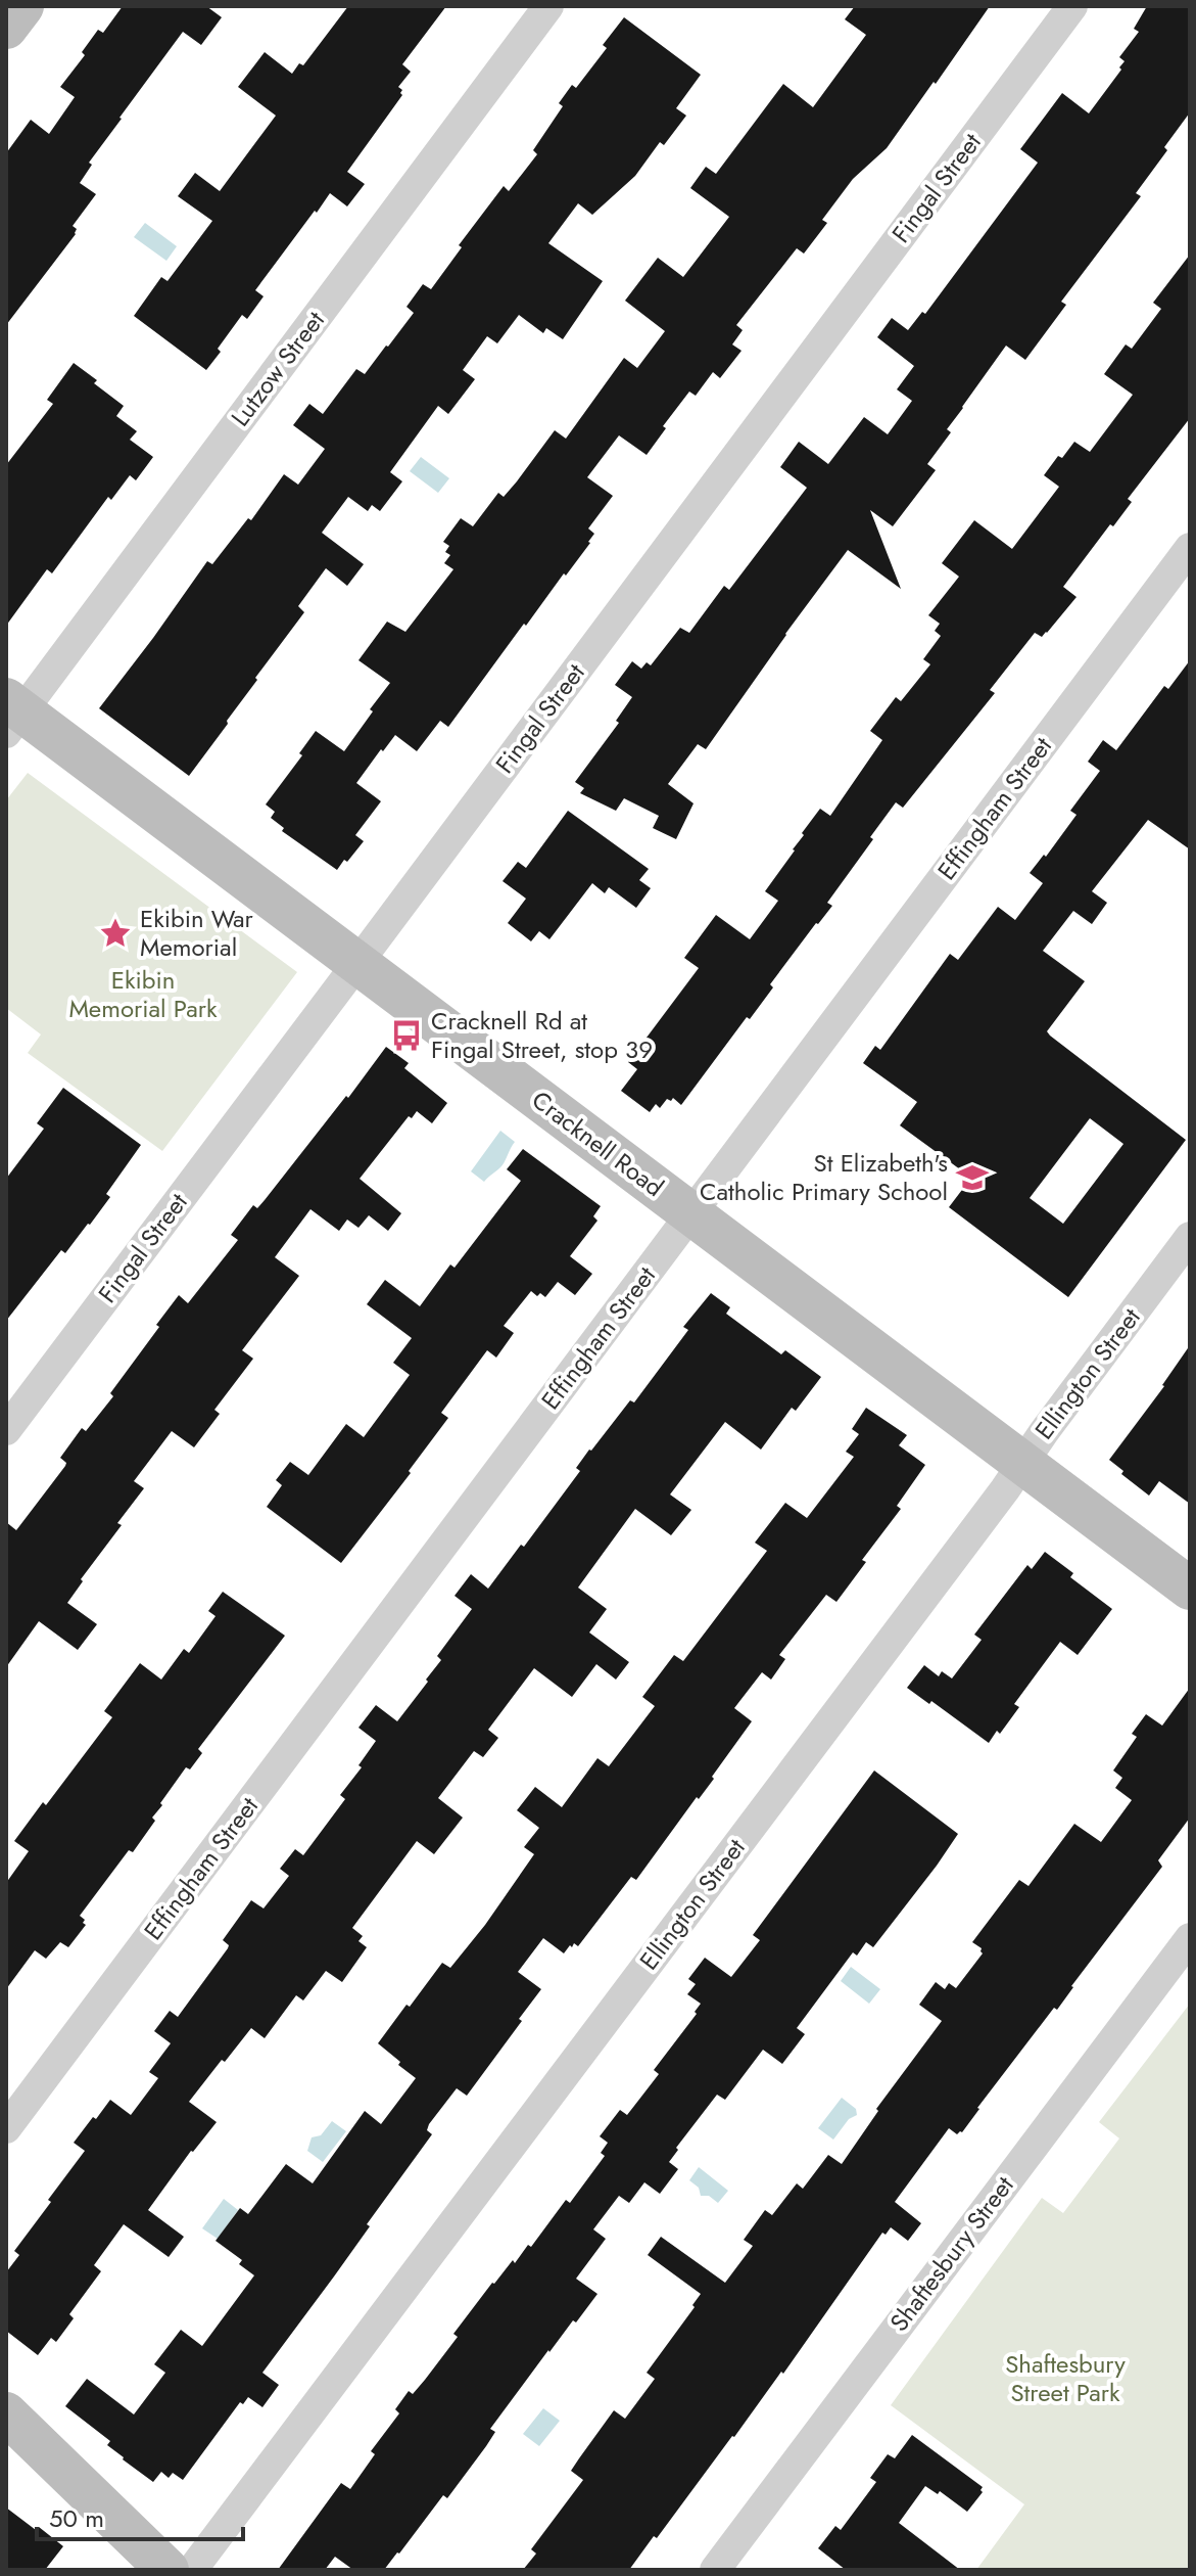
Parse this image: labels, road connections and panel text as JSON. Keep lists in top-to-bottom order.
{
  "streets": {
    "street": [
      "Fingal Street",
      "Lutzow Street",
      "Effingham Street",
      "Cracknell Road",
      "Ellington Street",
      "Shaftesbury Street"
    ]
  },
  "crossings": [
    ["Fingal Street", "Cracknell Road"],
    ["Lutzow Street", "Cracknell Road"],
    ["Effingham Street", "Cracknell Road"],
    ["Cracknell Road", "Ellington Street"]
  ],
  "parks": ["Ekibin Memorial Park", "Shaftesbury Street Park"],
  "places": {
    "place": ["Ekibin War Memorial"],
    "bus stop": ["Cracknell Rd at Fingal Street, stop 39"],
    "school or university": ["St Elizabeth's Catholic Primary School"]
  },
  "scale_bar": "50 m"
}
